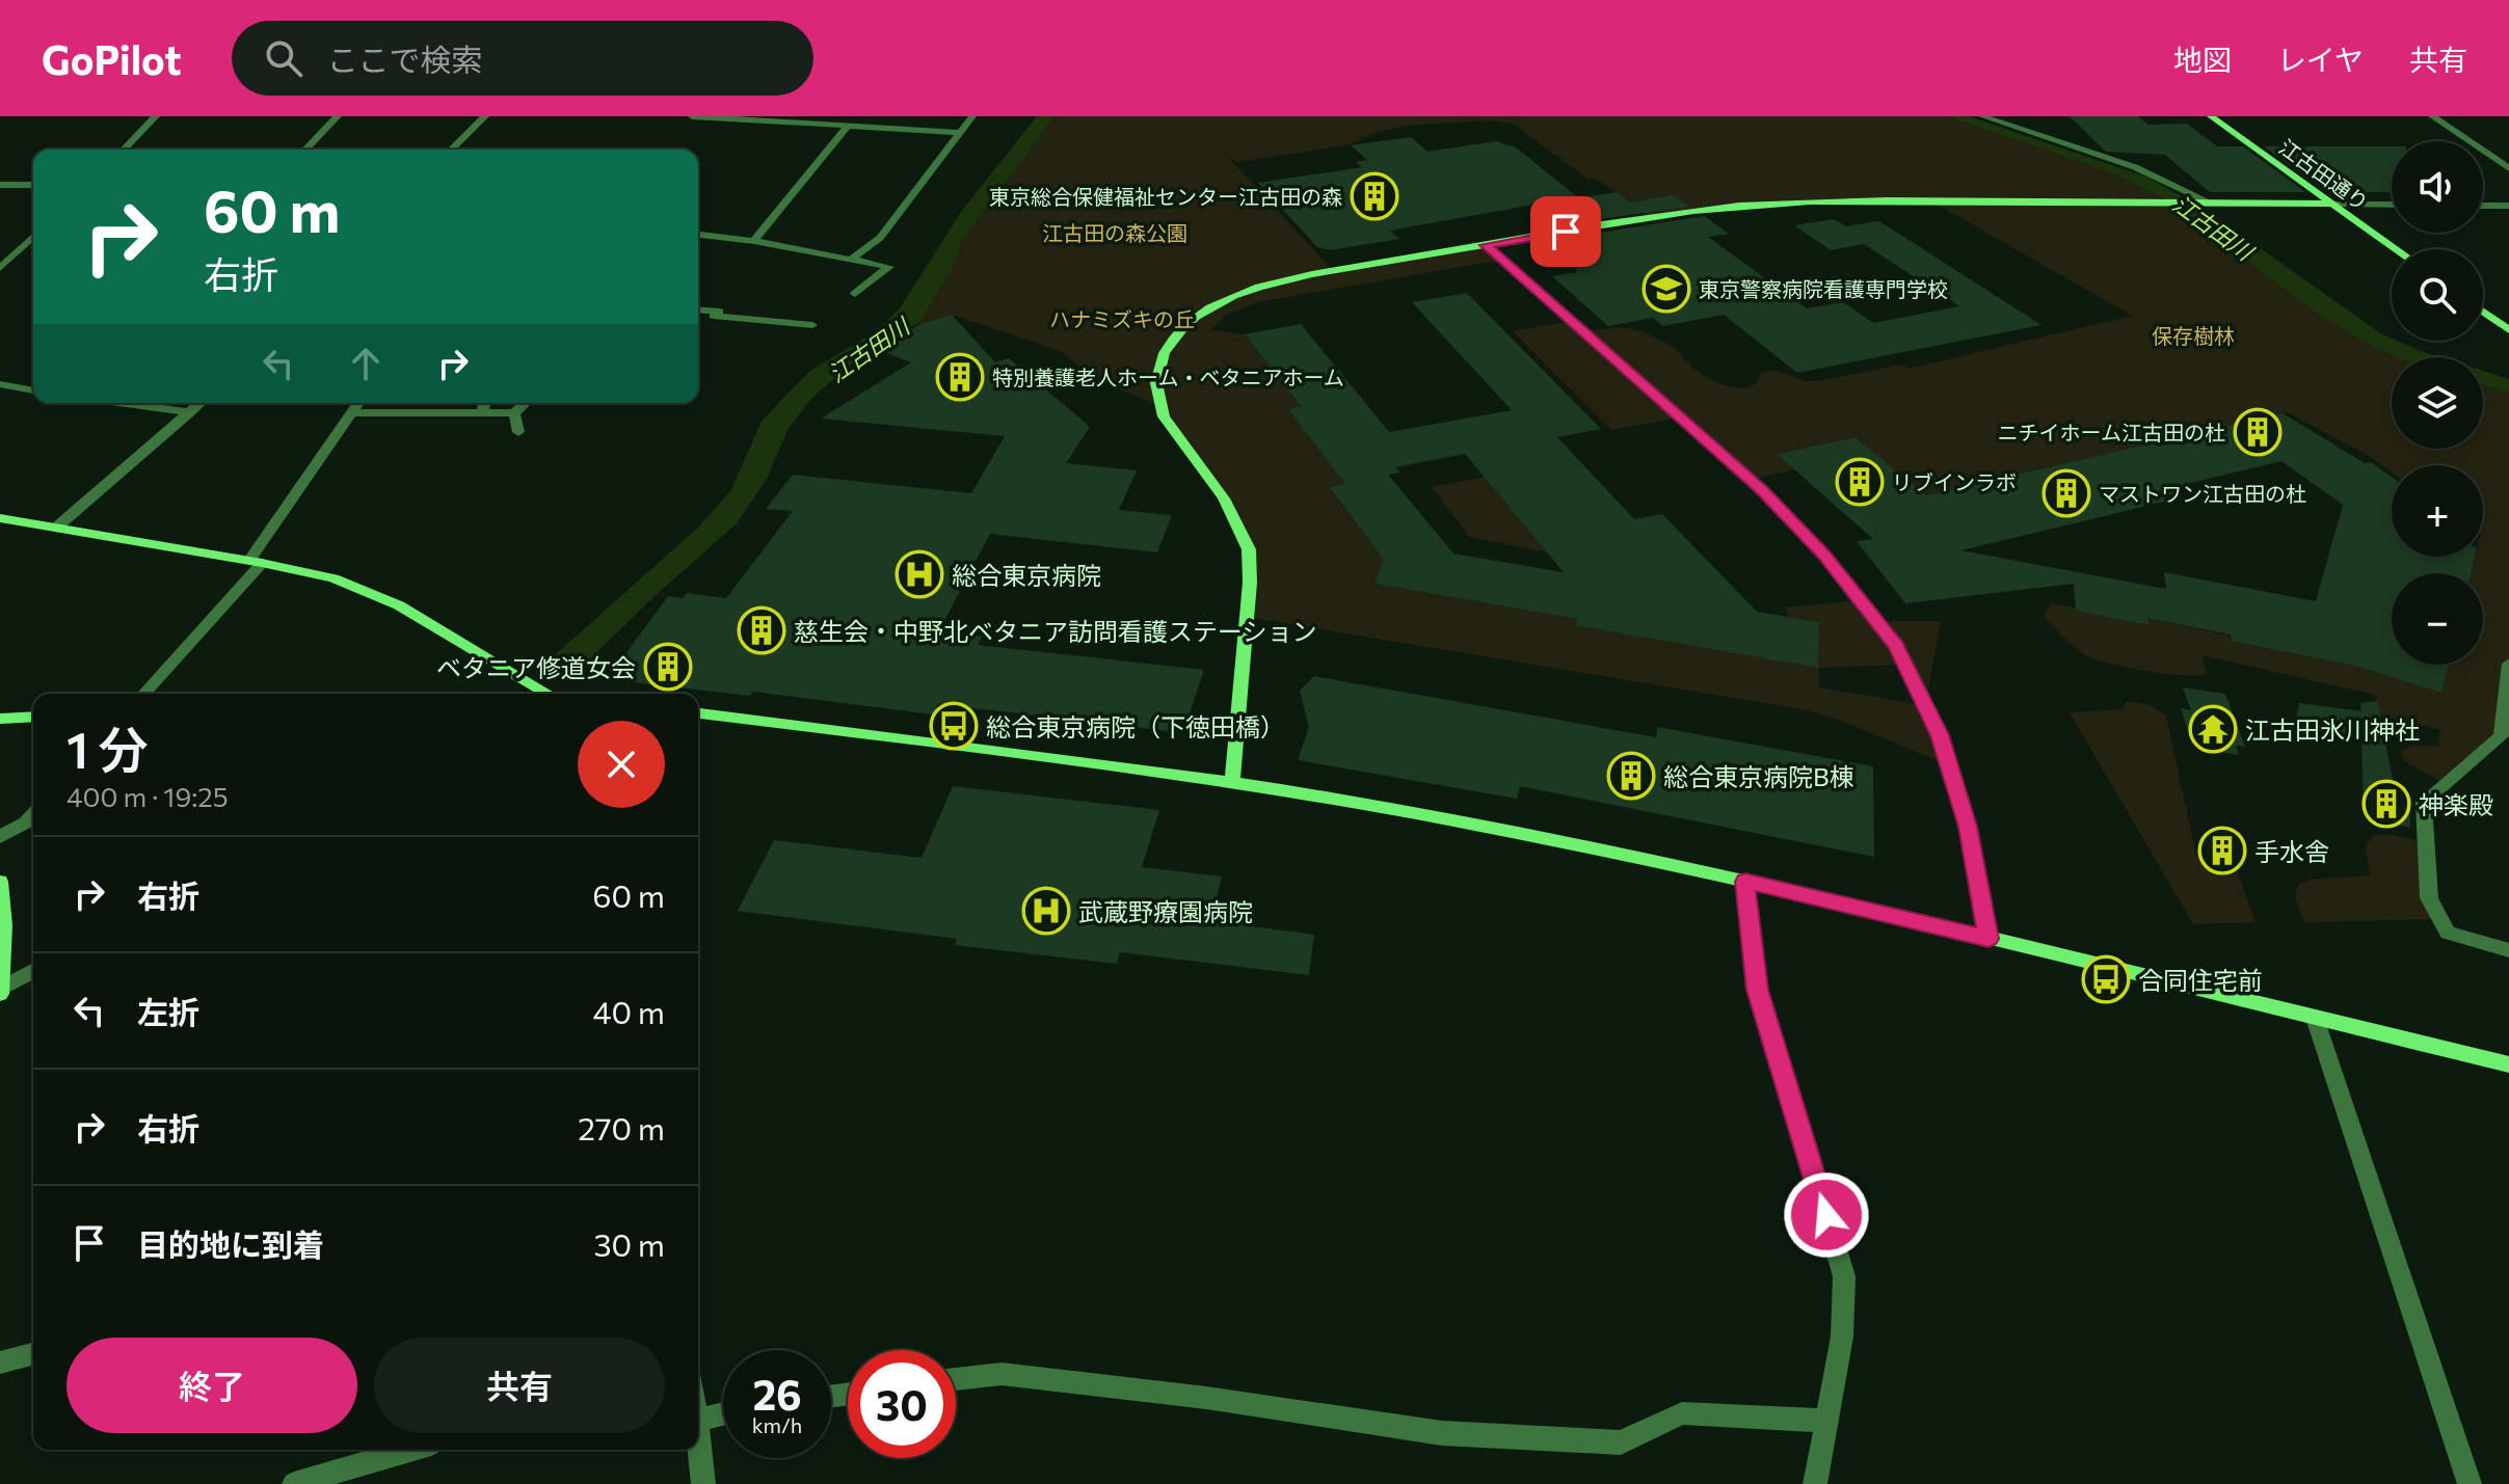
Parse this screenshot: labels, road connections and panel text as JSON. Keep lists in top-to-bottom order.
{
  "streets": {
    "street": ["江古田通り"]
  },
  "water": ["江古田川"],
  "parks": ["江古田の森公園", "ハナミズキの丘", "保存樹林"],
  "places": {
    "building": [
      "東京総合保健福祉センター江古田の森",
      "特別養護老人ホーム・ベタニアホーム",
      "ニチイホーム江古田の杜",
      "リブインラボ",
      "マストワン江古田の杜",
      "慈生会・中野北ベタニア訪問看護ステーション",
      "ベタニア修道女会",
      "総合東京病院B棟",
      "神楽殿",
      "手水舎"
    ],
    "school or university": ["東京警察病院看護専門学校"],
    "hospital": ["総合東京病院", "武蔵野療園病院"],
    "bus stop": ["総合東京病院（下徳田橋）", "合同住宅前"],
    "temple": ["江古田氷川神社"]
  },
  "page": {
    "header": "GoPilot",
    "search": "ここで検索",
    "nav": ["地図", "レイヤ", "共有"],
    "map_buttons": ["+", "−"],
    "turn": ["60 m", "右折"],
    "heading": ["1 分", "400 m · 19:25"],
    "list": [
      {
        "name": "右折",
        "value": "60 m"
      },
      {
        "name": "左折",
        "value": "40 m"
      },
      {
        "name": "右折",
        "value": "270 m"
      },
      {
        "name": "目的地に到着",
        "value": "30 m"
      }
    ],
    "buttons": ["終了", "共有"],
    "speed": "26 km/h",
    "limit": "30"
  }
}
